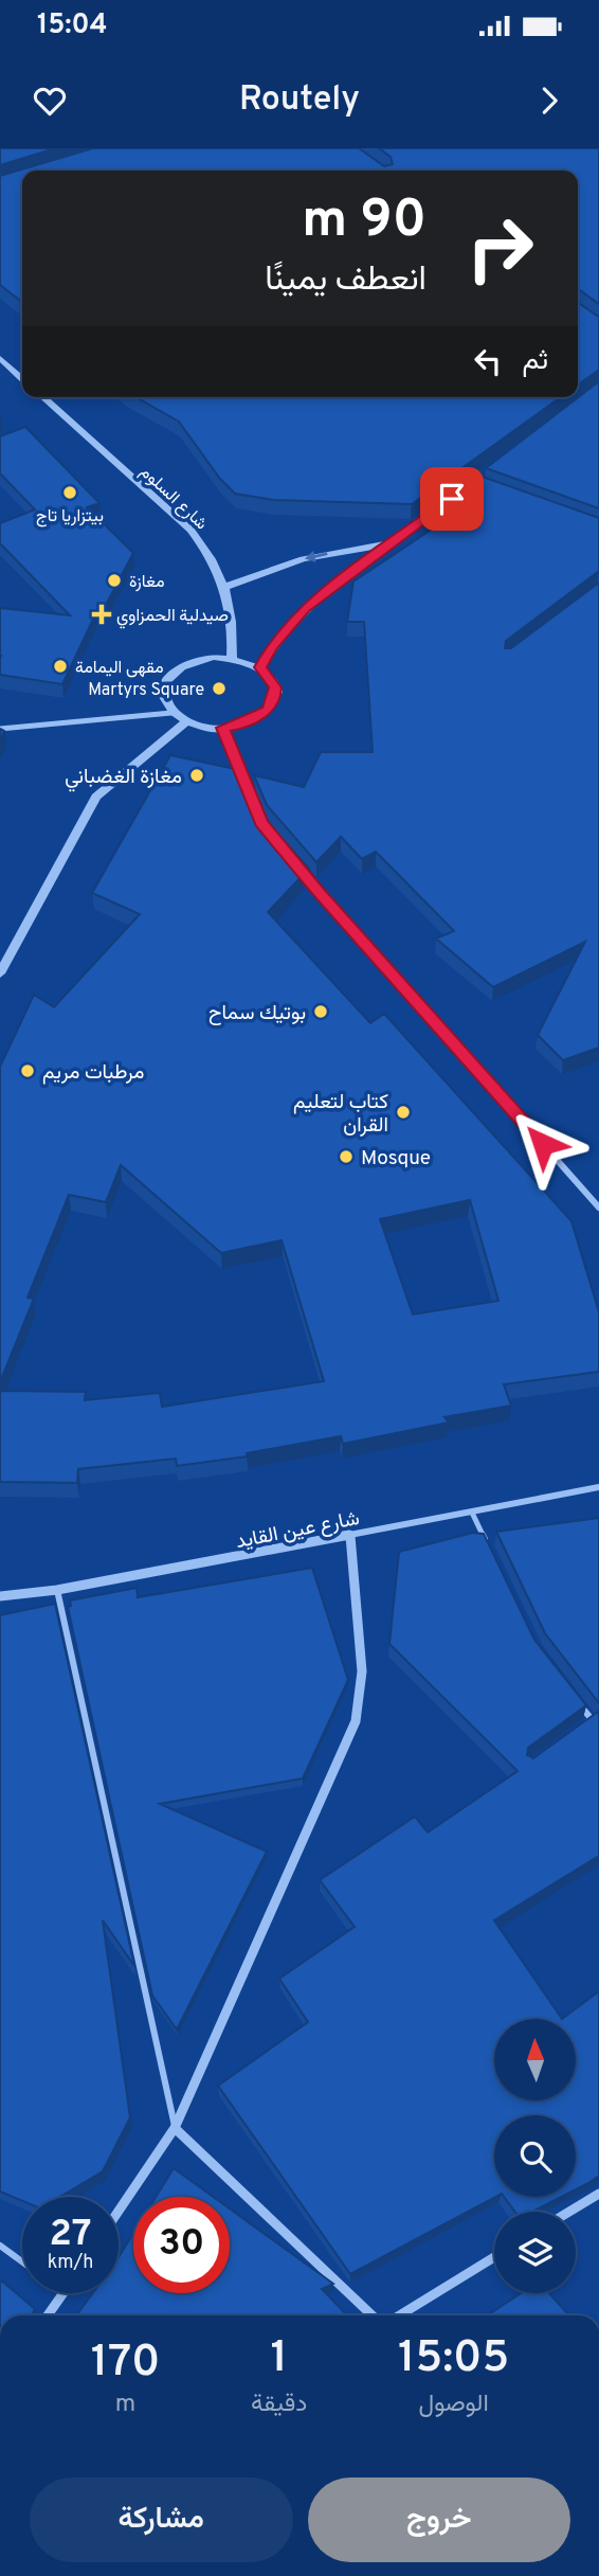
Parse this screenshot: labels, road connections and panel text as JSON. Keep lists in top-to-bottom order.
{
  "streets": {
    "street": ["شارع السلوم", "شارع عين القايد"]
  },
  "places": {
    "other": [
      "بيتزاريا تاج",
      "مغازة",
      "مقهى اليمامة",
      "Martyrs Square",
      "مغازة الغضباني",
      "بوتيك سماح",
      "مرطبات مريم",
      "كتاب لتعليم القران",
      "Mosque"
    ],
    "health": ["صيدلية الحمزاوي"]
  },
  "north": "top",
  "page": {
    "status": "15:04",
    "header": "Routely",
    "turn": ["90 m", "انعطف يمينًا"],
    "then": "ثم",
    "speed": "27 km/h",
    "limit": "30",
    "eta": [
      "15:05",
      "الوصول",
      "1",
      "دقيقة",
      "170",
      "m"
    ],
    "buttons": ["خروج", "مشاركة"]
  }
}
